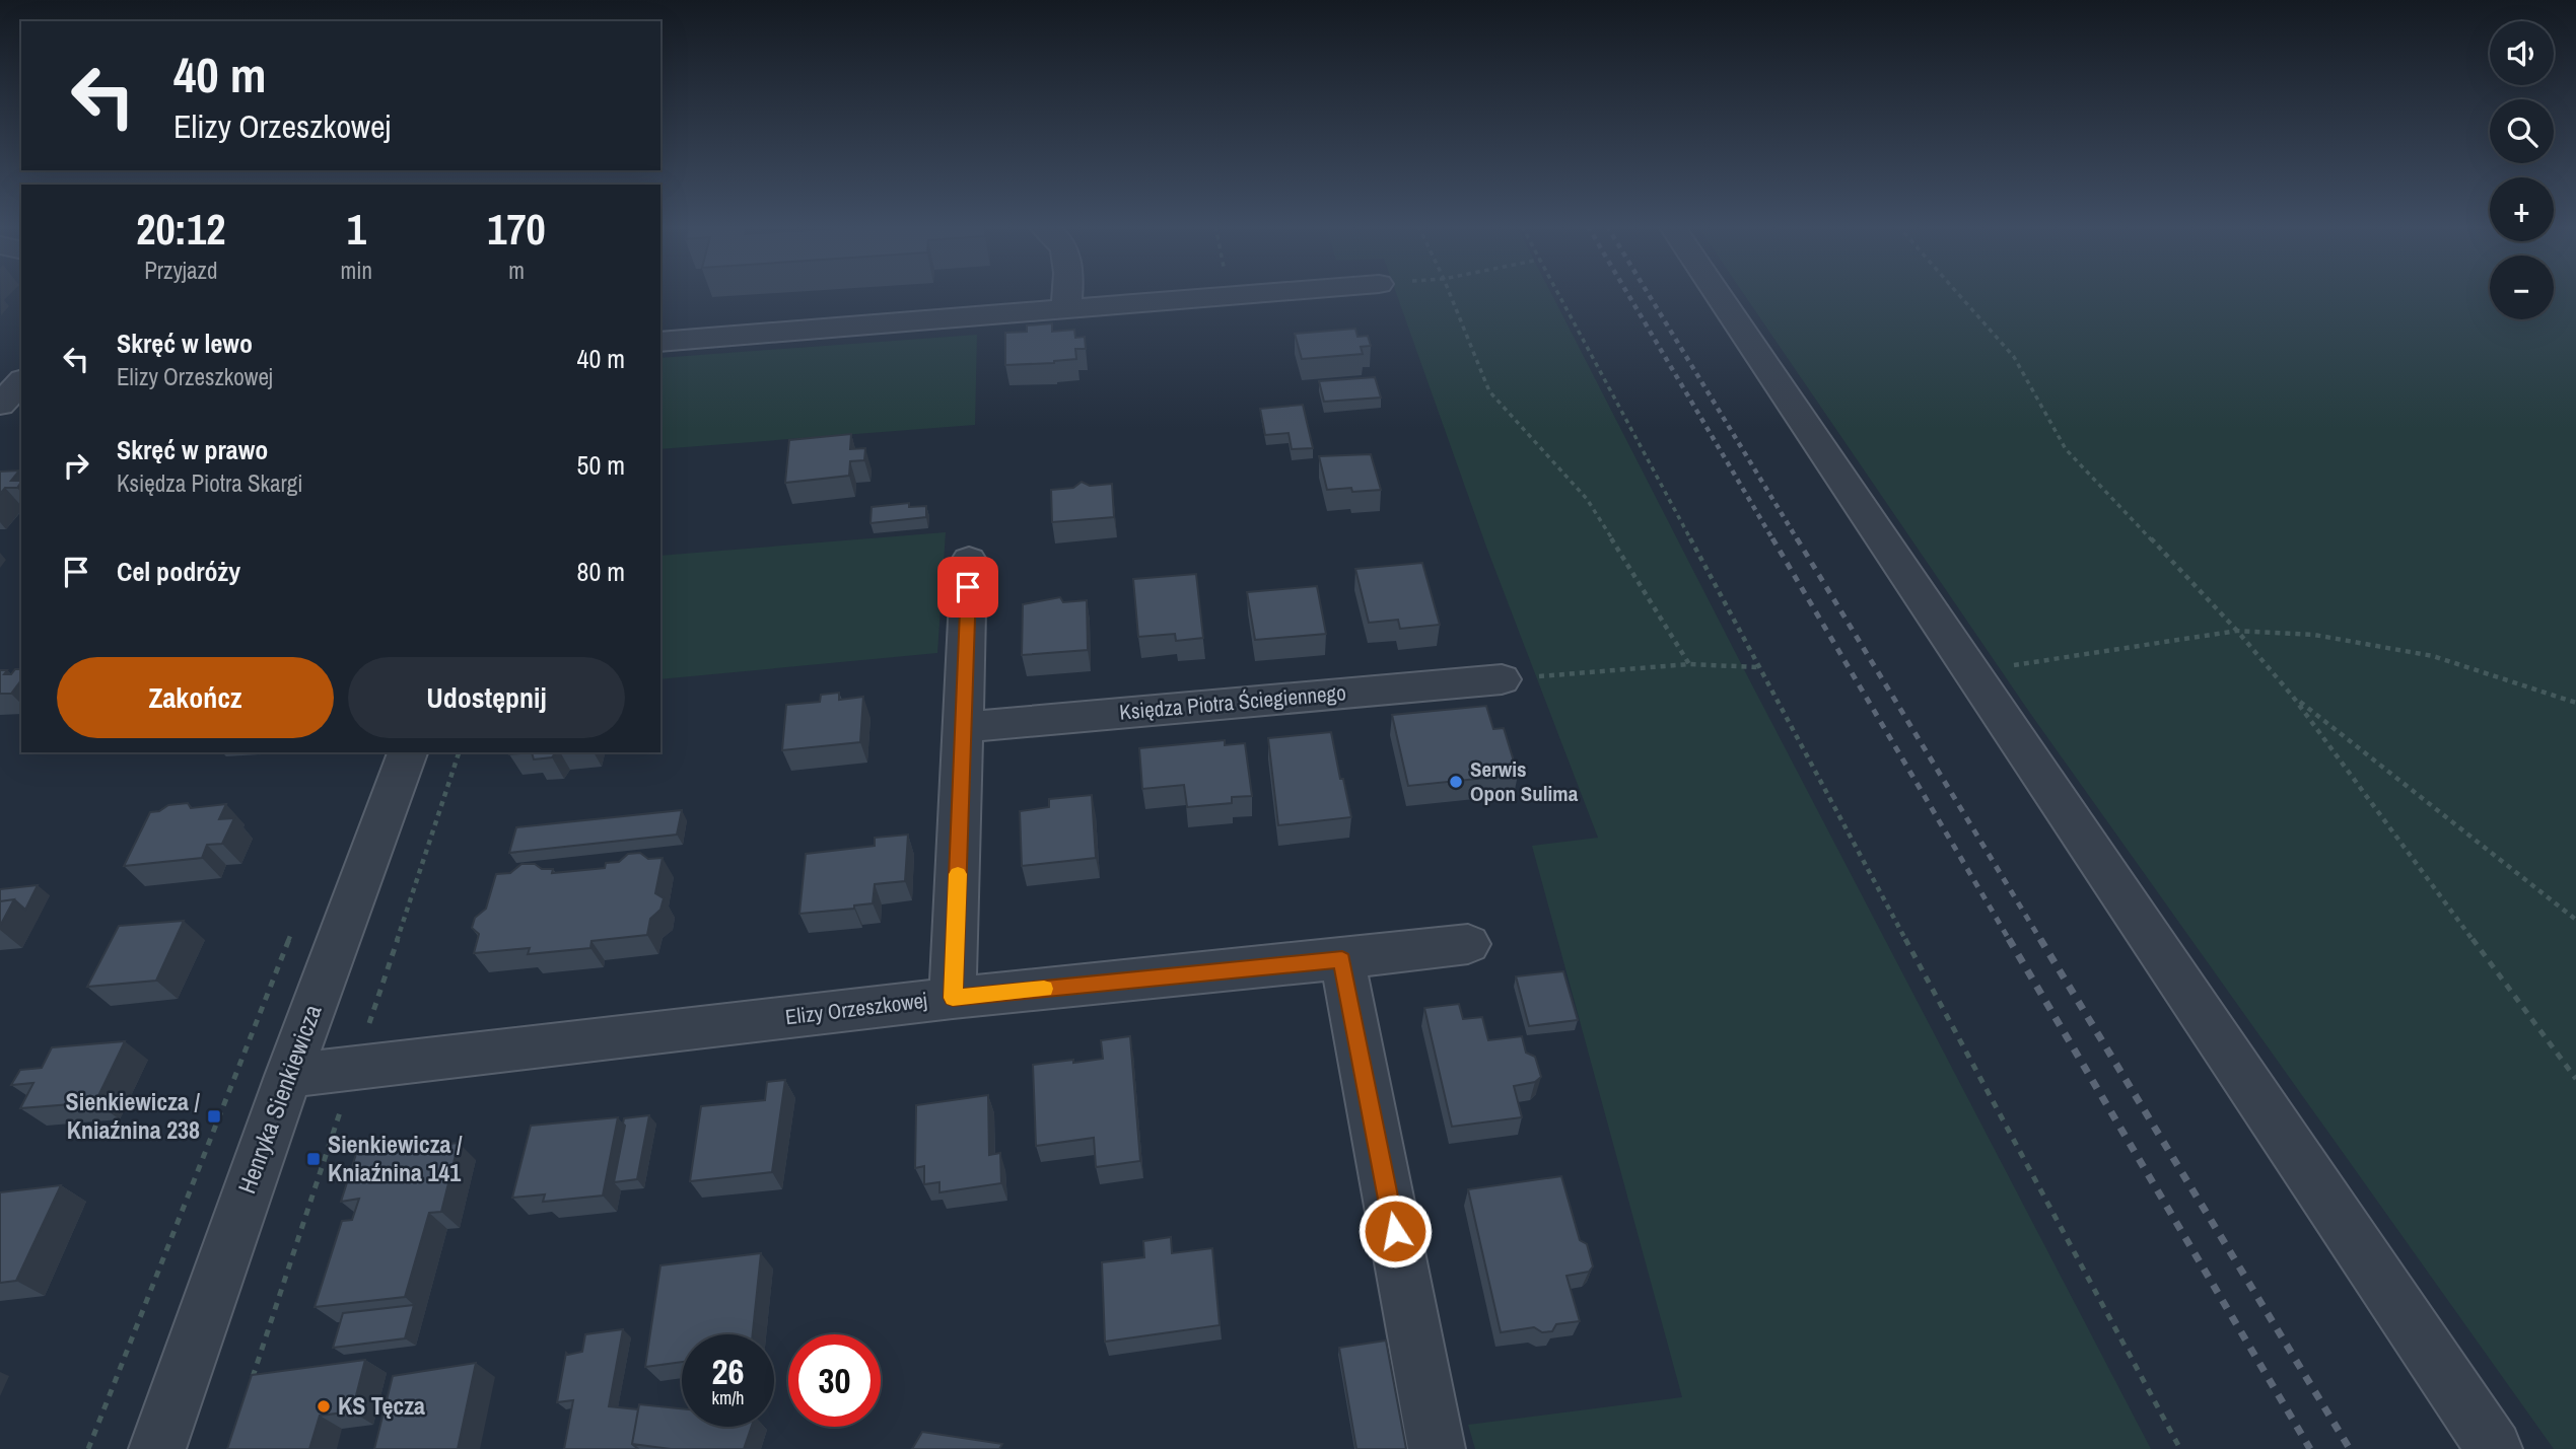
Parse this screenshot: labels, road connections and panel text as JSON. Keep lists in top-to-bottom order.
{
  "streets": {
    "street": ["Księdza Piotra Ściegiennego", "Elizy Orzeszkowej", "Henryka Sienkiewicza"]
  },
  "crossings": [
    ["Elizy Orzeszkowej", "Henryka Sienkiewicza"]
  ],
  "places": {
    "other": ["Serwis Opon Sulima", "KS Tęcza"],
    "transit": ["Sienkiewicza / Kniaźnina 238", "Sienkiewicza / Kniaźnina 141"]
  },
  "page": {
    "map_buttons": ["+", "−"],
    "turn": ["40 m", "Elizy Orzeszkowej"],
    "eta": [
      "20:12",
      "Przyjazd",
      "1",
      "min",
      "170",
      "m"
    ],
    "list": [
      {
        "name": "Skręć w lewo",
        "note": "Elizy Orzeszkowej",
        "value": "40 m"
      },
      {
        "name": "Skręć w prawo",
        "note": "Księdza Piotra Skargi",
        "value": "50 m"
      },
      {
        "name": "Cel podróży",
        "value": "80 m"
      }
    ],
    "buttons": ["Zakończ", "Udostępnij"],
    "speed": "26 km/h",
    "limit": "30"
  }
}
